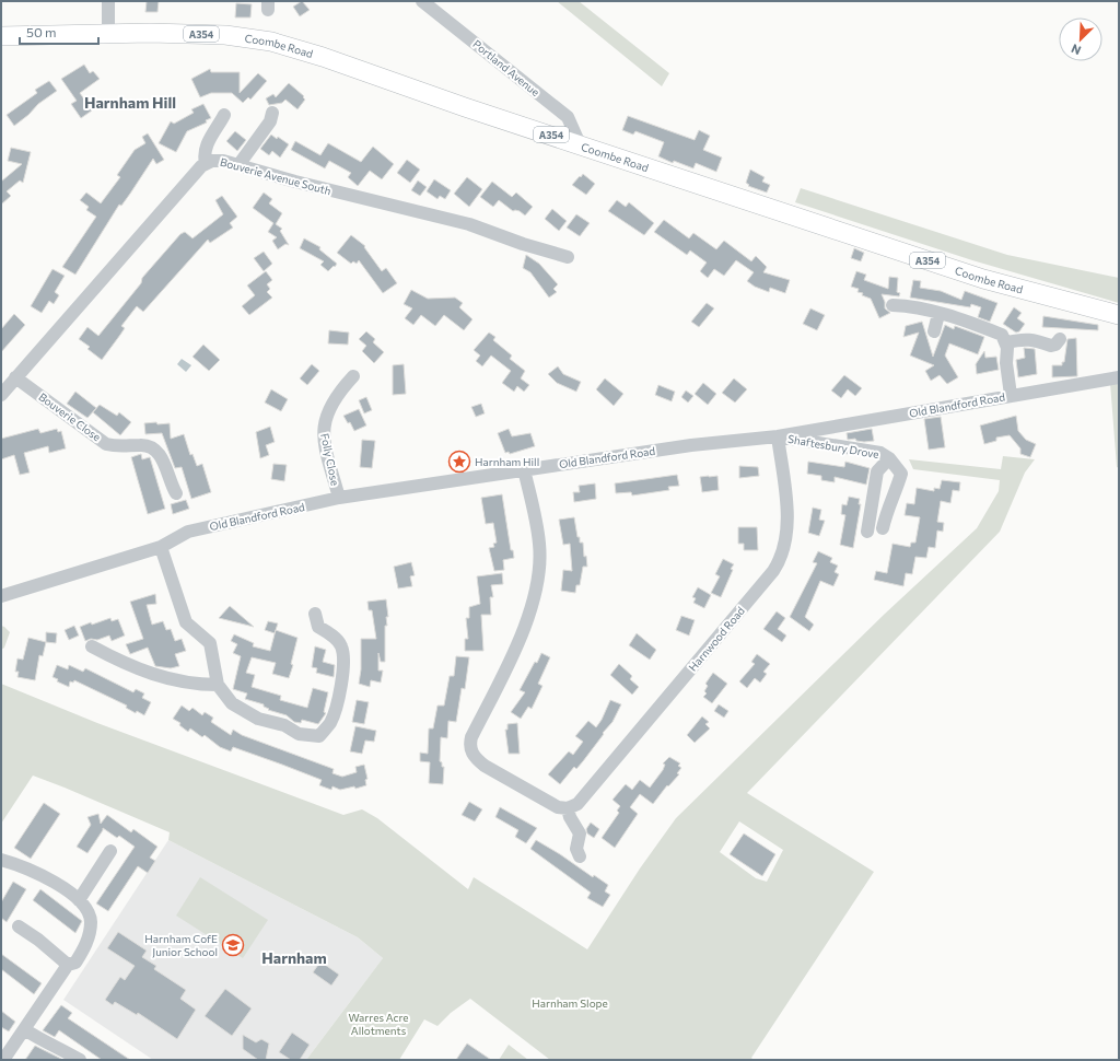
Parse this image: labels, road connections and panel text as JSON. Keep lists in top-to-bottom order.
{
  "streets": {
    "highway": ["A354", "Coombe Road"],
    "street": [
      "Portland Avenue",
      "Bouverie Avenue South",
      "Old Blandford Road",
      "Bouverie Close",
      "Shaftesbury Drove",
      "Folly Close",
      "Harnwood Road"
    ]
  },
  "crossings": [
    ["Coombe Road", "Portland Avenue"],
    ["Bouverie Avenue South", "Bouverie Close"],
    ["Old Blandford Road", "Shaftesbury Drove"],
    ["Old Blandford Road", "Folly Close"],
    ["Old Blandford Road", "Harnwood Road"],
    ["Shaftesbury Drove", "Harnwood Road"]
  ],
  "districts": ["Harnham Hill", "Harnham"],
  "parks": ["Harnham Slope", "Warres Acre Allotments"],
  "places": {
    "place": ["Harnham Hill"],
    "school or university": ["Harnham CofE Junior School"]
  },
  "scale_bar": "50 m",
  "north": "bottom left"
}
